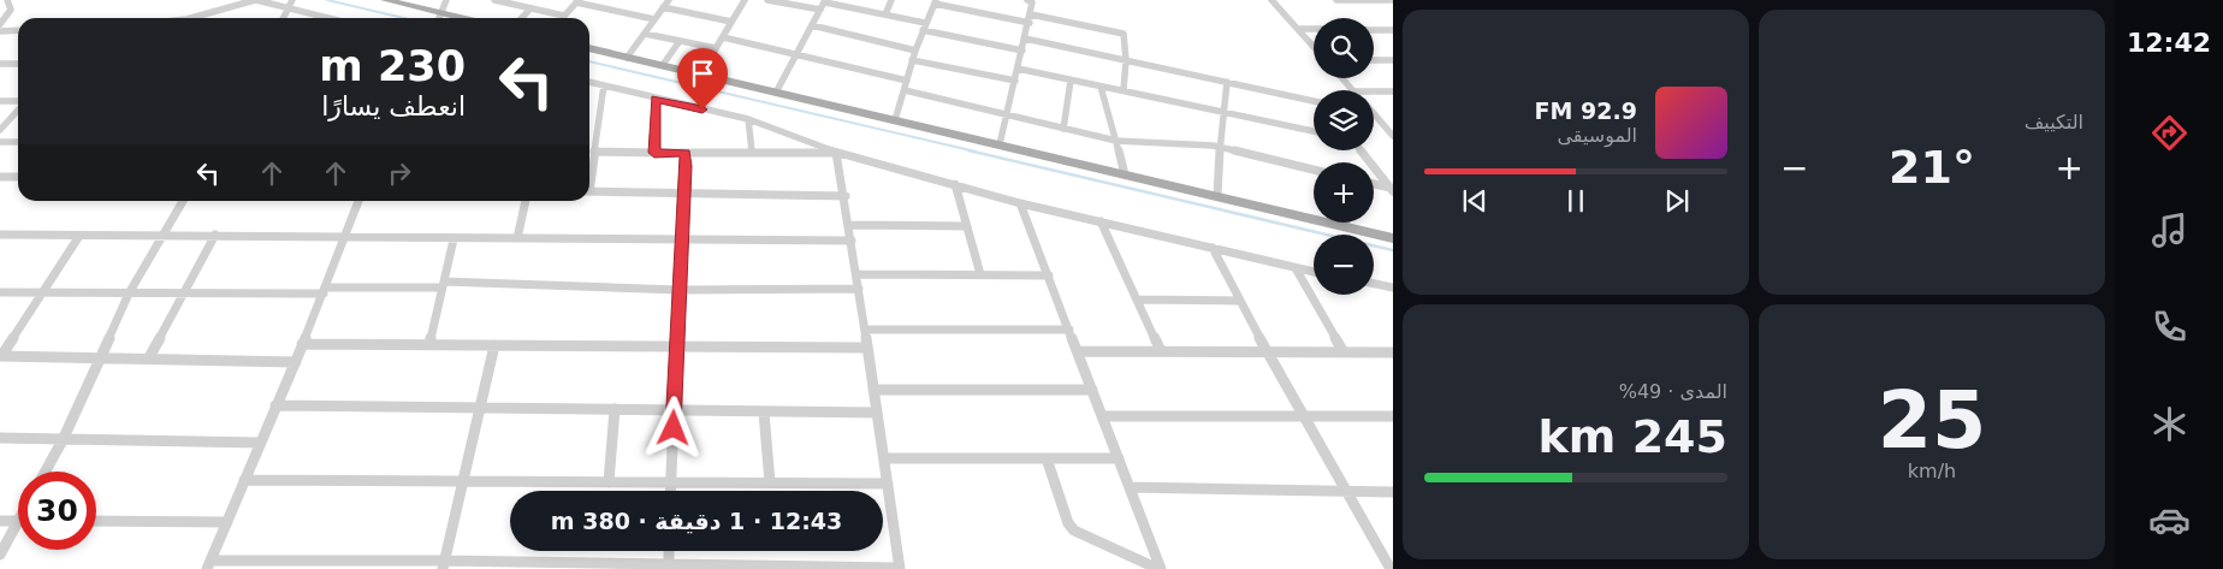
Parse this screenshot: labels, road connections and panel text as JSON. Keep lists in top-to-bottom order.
{
  "page": {
    "tabs": "12:42",
    "tile": [
      "التكييف",
      ["25", "km/h"],
      ["المدى · 49%", "245 km"]
    ],
    "map_buttons": ["+", "−"],
    "turn": ["230 m", "انعطف يسارًا"],
    "song": ["92.9 FM", "الموسيقى"],
    "heat": ["−", "21°", "+"],
    "limit": "30",
    "trip": "12:43 · 1 دقيقة · 380 m"
  }
}
